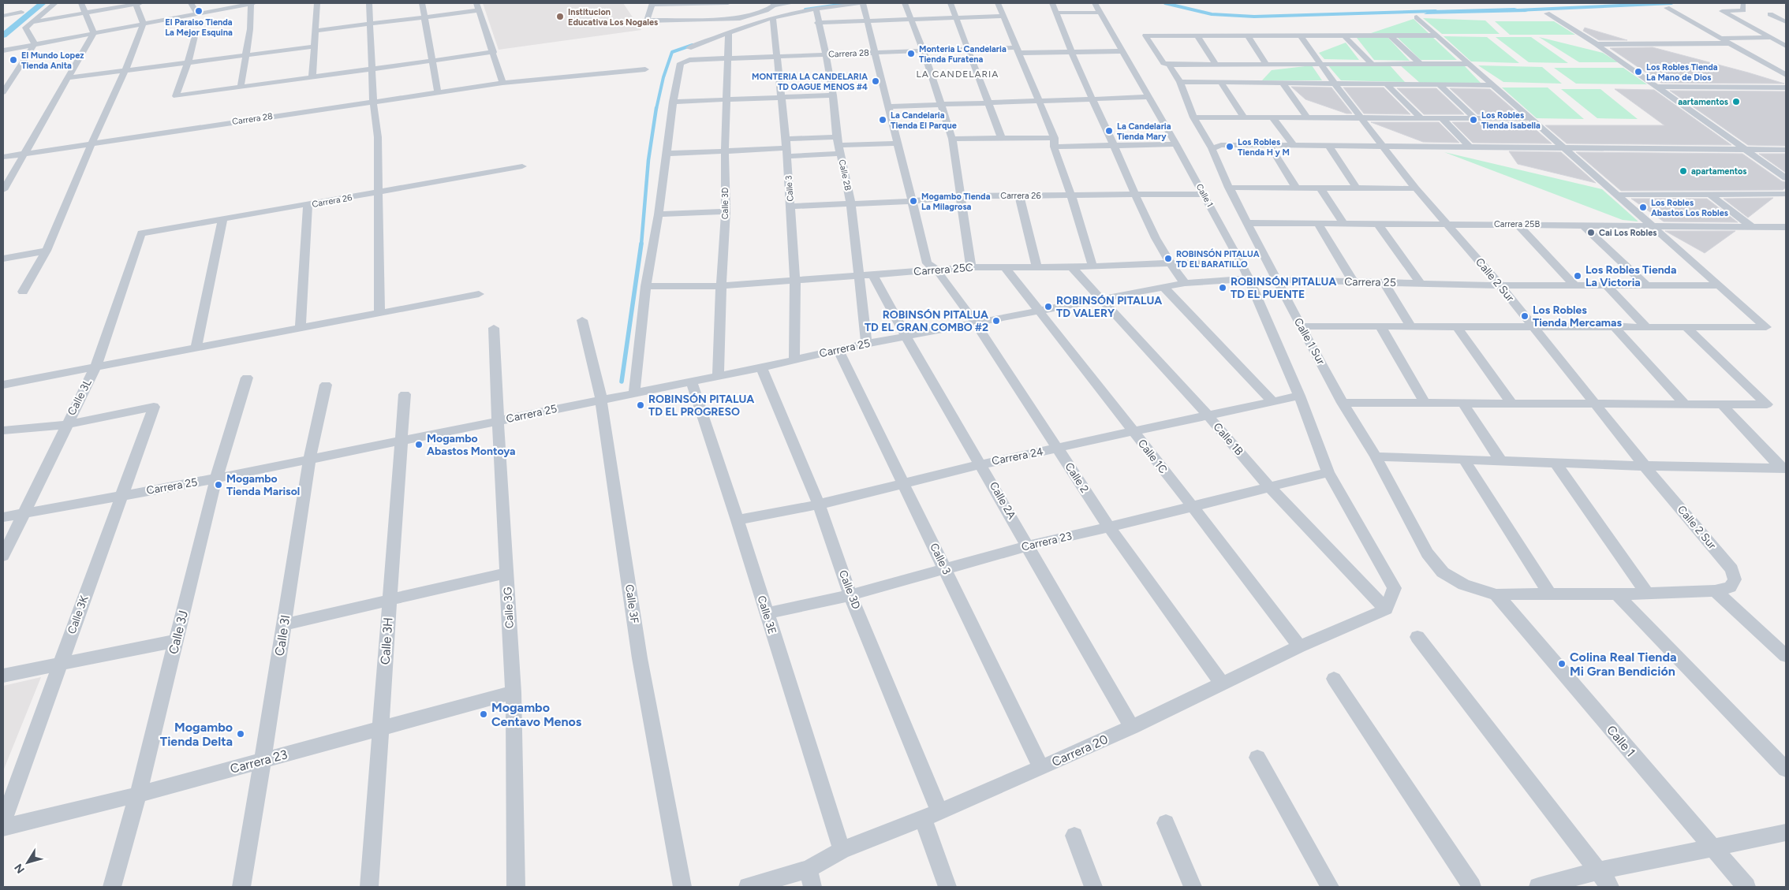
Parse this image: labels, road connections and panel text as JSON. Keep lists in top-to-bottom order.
{
  "streets": {
    "street": [
      "Carrera 28",
      "Calle 2B",
      "Calle 3",
      "Carrera 26",
      "Calle 1",
      "Calle 3D",
      "Carrera 25B",
      "Carrera 25C",
      "Calle 2 Sur",
      "Carrera 25",
      "Calle 1 Sur",
      "Calle 3L",
      "Calle 1B",
      "Carrera 24",
      "Calle 1C",
      "Calle 2",
      "Calle 2A",
      "Carrera 23",
      "Calle 3F",
      "Calle 3G",
      "Calle 3K",
      "Calle 3E",
      "Calle 3J",
      "Calle 3I",
      "Calle 3H",
      "Carrera 20"
    ]
  },
  "crossings": [
    ["Carrera 28", "Calle 2B"],
    ["Carrera 28", "Calle 3"],
    ["Carrera 28", "Calle 1"],
    ["Carrera 28", "Calle 3D"],
    ["Calle 2B", "Carrera 26"],
    ["Calle 2B", "Carrera 25C"],
    ["Calle 2B", "Carrera 25"],
    ["Calle 2B", "Calle 2A"],
    ["Calle 3", "Carrera 26"],
    ["Calle 3", "Carrera 25C"],
    ["Calle 3", "Carrera 25"],
    ["Calle 3", "Carrera 24"],
    ["Calle 3", "Carrera 23"],
    ["Calle 3", "Carrera 20"],
    ["Carrera 26", "Calle 1"],
    ["Carrera 26", "Calle 3L"],
    ["Calle 1", "Carrera 25C"],
    ["Calle 1", "Carrera 25"],
    ["Calle 1", "Calle 1 Sur"],
    ["Calle 1", "Calle 1B"],
    ["Calle 1", "Carrera 24"],
    ["Calle 1", "Carrera 23"],
    ["Calle 1", "Carrera 20"],
    ["Calle 3D", "Carrera 25C"],
    ["Calle 3D", "Carrera 25"],
    ["Calle 3D", "Carrera 24"],
    ["Calle 3D", "Carrera 23"],
    ["Calle 3D", "Carrera 20"],
    ["Carrera 25B", "Calle 2 Sur"],
    ["Carrera 25B", "Calle 1 Sur"],
    ["Carrera 25C", "Calle 1B"],
    ["Carrera 25C", "Calle 1C"],
    ["Carrera 25C", "Calle 2"],
    ["Carrera 25C", "Calle 2A"],
    ["Calle 2 Sur", "Carrera 25"],
    ["Calle 2 Sur", "Calle 1 Sur"],
    ["Carrera 25", "Calle 1 Sur"],
    ["Carrera 25", "Calle 3L"],
    ["Carrera 25", "Calle 1B"],
    ["Carrera 25", "Calle 1C"],
    ["Carrera 25", "Calle 2"],
    ["Carrera 25", "Calle 2A"],
    ["Carrera 25", "Calle 3F"],
    ["Carrera 25", "Calle 3G"],
    ["Carrera 25", "Calle 3K"],
    ["Carrera 25", "Calle 3E"],
    ["Carrera 25", "Calle 3J"],
    ["Carrera 25", "Calle 3I"],
    ["Carrera 25", "Calle 3H"],
    ["Calle 3L", "Calle 3K"],
    ["Calle 1B", "Carrera 24"],
    ["Calle 1B", "Carrera 23"],
    ["Calle 1B", "Carrera 20"],
    ["Carrera 24", "Calle 1C"],
    ["Carrera 24", "Calle 2"],
    ["Carrera 24", "Calle 2A"],
    ["Carrera 24", "Calle 3E"],
    ["Calle 1C", "Carrera 23"],
    ["Calle 1C", "Carrera 20"],
    ["Calle 2", "Carrera 23"],
    ["Calle 2", "Carrera 20"],
    ["Calle 2A", "Carrera 23"],
    ["Calle 2A", "Carrera 20"],
    ["Carrera 23", "Calle 3G"],
    ["Carrera 23", "Calle 3E"],
    ["Carrera 23", "Calle 3J"],
    ["Carrera 23", "Calle 3I"],
    ["Carrera 23", "Calle 3H"],
    ["Calle 3E", "Carrera 20"]
  ],
  "districts": ["LA CANDELARIA"],
  "places": [
    "El Paraiso Tienda La Mejor Esquina",
    "Institucion Educativa Los Nogales",
    "Monteria L Candelaria Tienda Furatena",
    "El Mundo Lopez Tienda Anita",
    "Los Robles Tienda La Mano de Dios",
    "MONTERIA LA CANDELARIA TD OAGUE MENOS #4",
    "aartamentos",
    "La Candelaria Tienda El Parque",
    "Los Robles Tienda Isabella",
    "La Candelaria Tienda Mary",
    "Los Robles Tienda H y M",
    "apartamentos",
    "Mogambo Tienda La Milagrosa",
    "Los Robles Abastos Los Robles",
    "Cai Los Robles",
    "ROBINSÓN PITALUA TD EL BARATILLO",
    "Los Robles Tienda La Victoria",
    "ROBINSÓN PITALUA TD EL PUENTE",
    "ROBINSÓN PITALUA TD VALERY",
    "Los Robles Tienda Mercamas",
    "ROBINSÓN PITALUA TD EL GRAN COMBO #2",
    "ROBINSÓN PITALUA TD EL PROGRESO",
    "Mogambo Abastos Montoya",
    "Mogambo Tienda Marisol",
    "Colina Real Tienda Mi Gran Bendición",
    "Mogambo Centavo Menos",
    "Mogambo Tienda Delta"
  ],
  "north": "bottom left"
}
